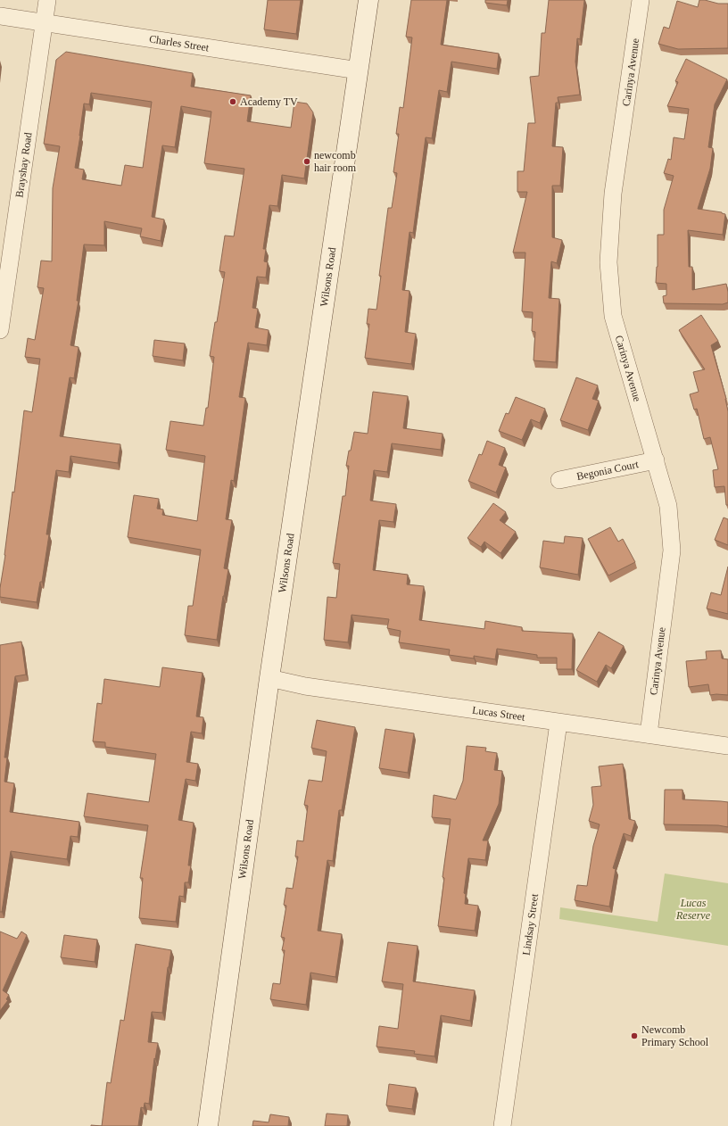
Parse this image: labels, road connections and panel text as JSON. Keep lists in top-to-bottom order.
{
  "streets": {
    "street": [
      "Charles Street",
      "Carinya Avenue",
      "Brayshay Road",
      "Wilsons Road",
      "Begonia Court",
      "Lucas Street",
      "Lindsay Street"
    ]
  },
  "crossings": [
    ["Charles Street", "Brayshay Road"],
    ["Charles Street", "Wilsons Road"],
    ["Carinya Avenue", "Begonia Court"],
    ["Carinya Avenue", "Lucas Street"],
    ["Wilsons Road", "Lucas Street"],
    ["Lucas Street", "Lindsay Street"]
  ],
  "parks": ["Lucas Reserve"],
  "places": ["Academy TV", "newcomb hair room", "Newcomb Primary School"]
}
